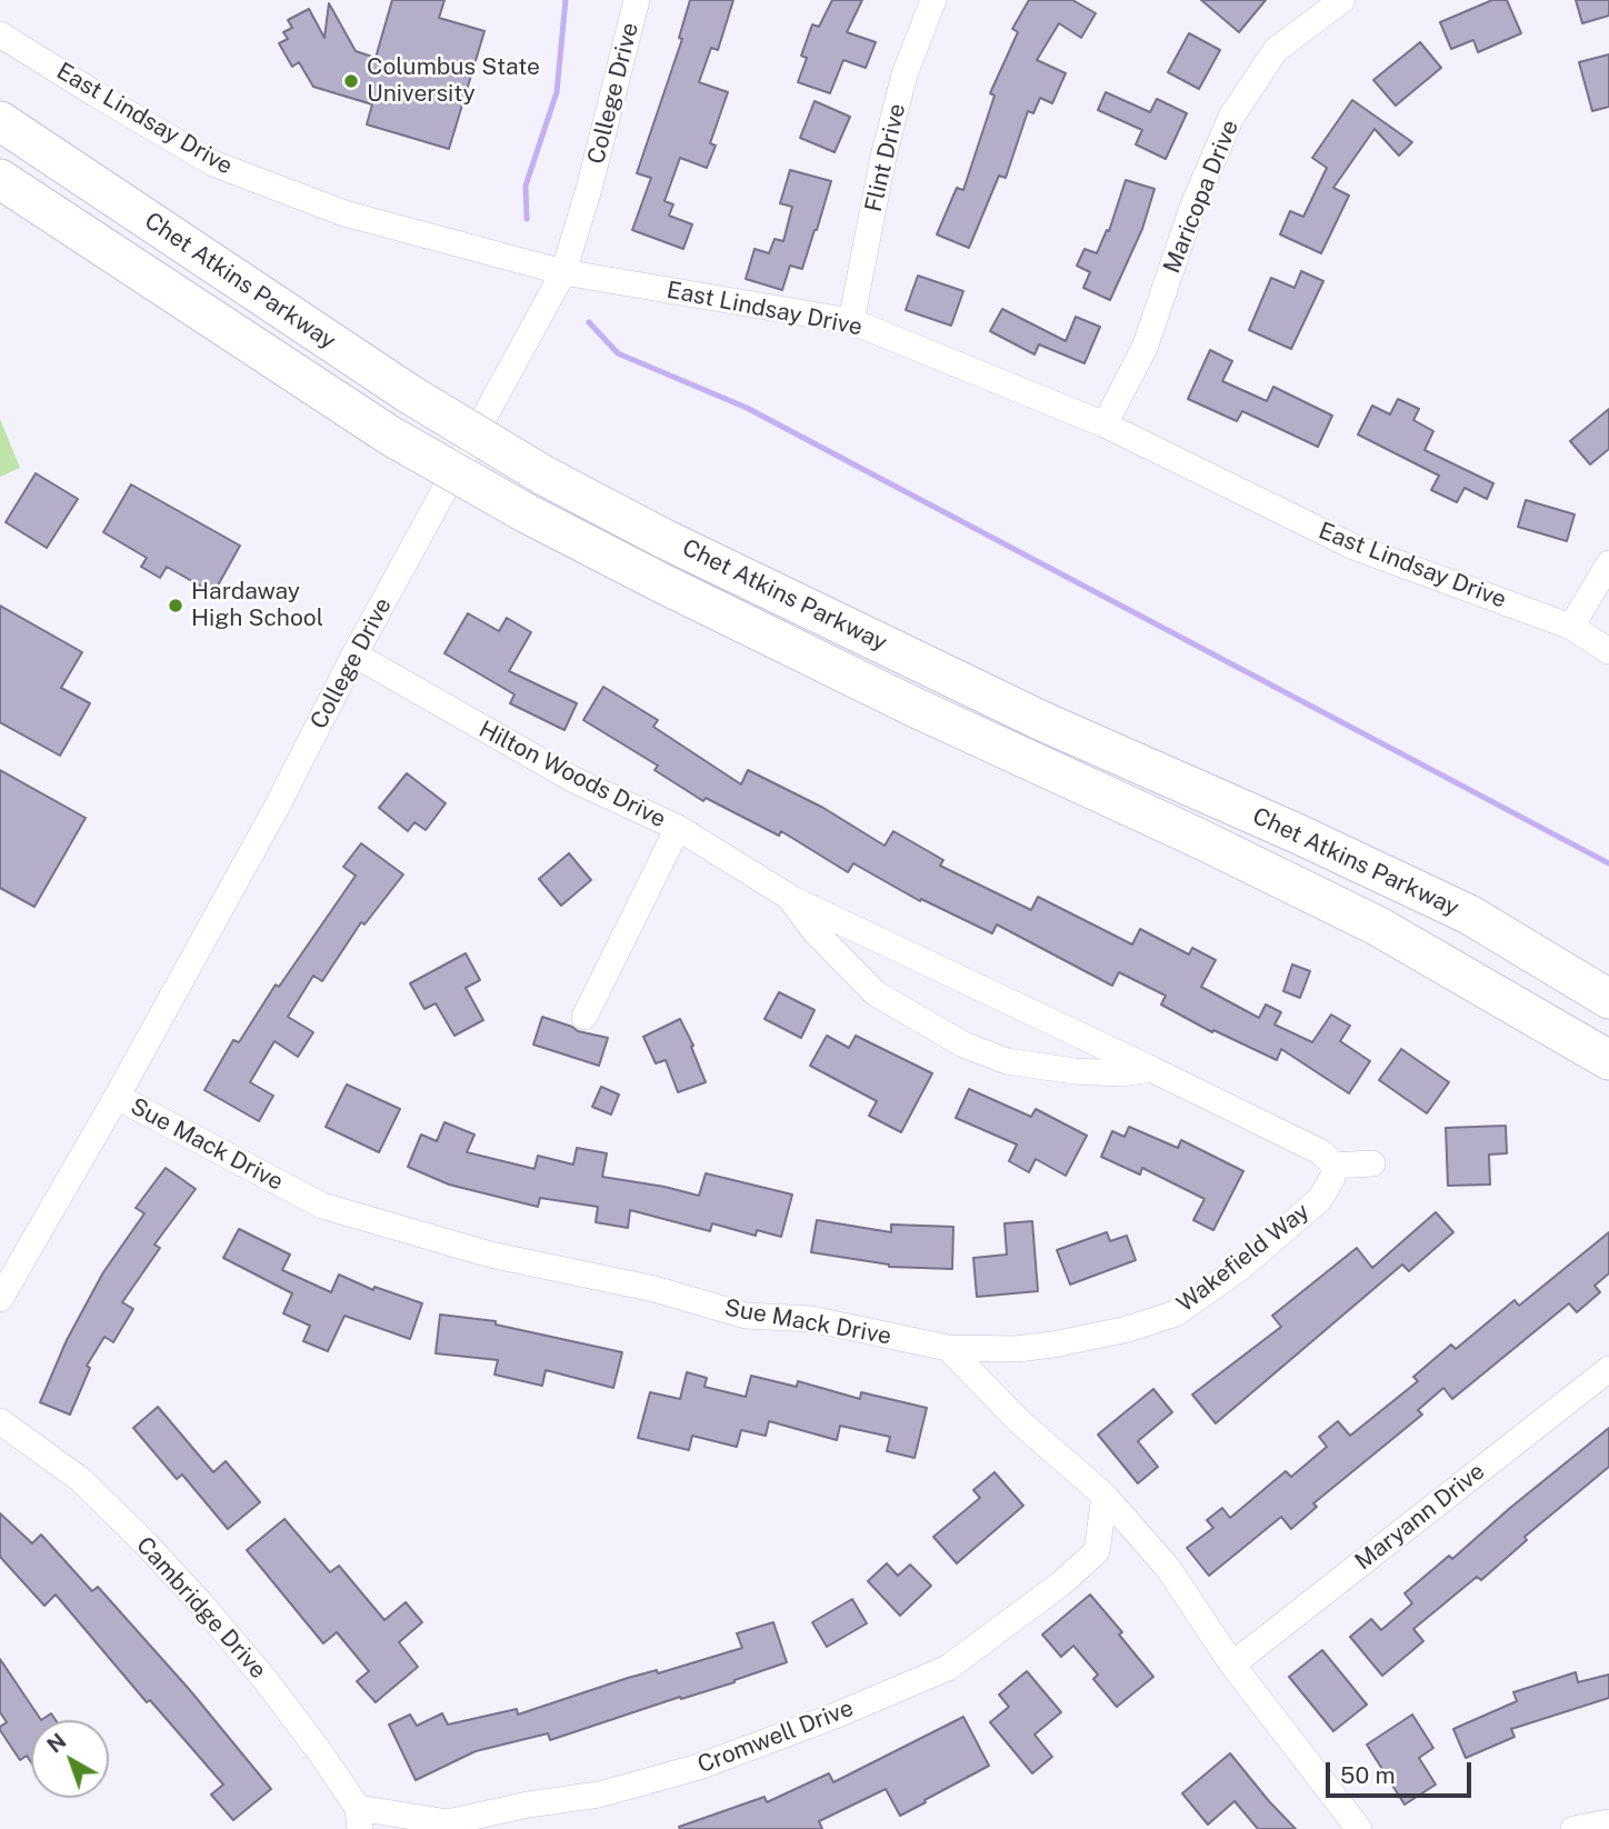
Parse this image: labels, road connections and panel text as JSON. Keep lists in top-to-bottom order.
{
  "streets": {
    "highway": ["Chet Atkins Parkway"],
    "street": [
      "College Drive",
      "East Lindsay Drive",
      "Flint Drive",
      "Maricopa Drive",
      "Hilton Woods Drive",
      "Sue Mack Drive",
      "Wakefield Way",
      "Maryann Drive",
      "Cambridge Drive",
      "Cromwell Drive"
    ]
  },
  "crossings": [
    ["College Drive", "East Lindsay Drive"],
    ["College Drive", "Hilton Woods Drive"],
    ["College Drive", "Sue Mack Drive"],
    ["East Lindsay Drive", "Flint Drive"],
    ["East Lindsay Drive", "Maricopa Drive"],
    ["Hilton Woods Drive", "Wakefield Way"],
    ["Sue Mack Drive", "Wakefield Way"],
    ["Cambridge Drive", "Cromwell Drive"]
  ],
  "places": ["Columbus State University", "Hardaway High School"],
  "scale_bar": "50 m",
  "north": "top left"
}
